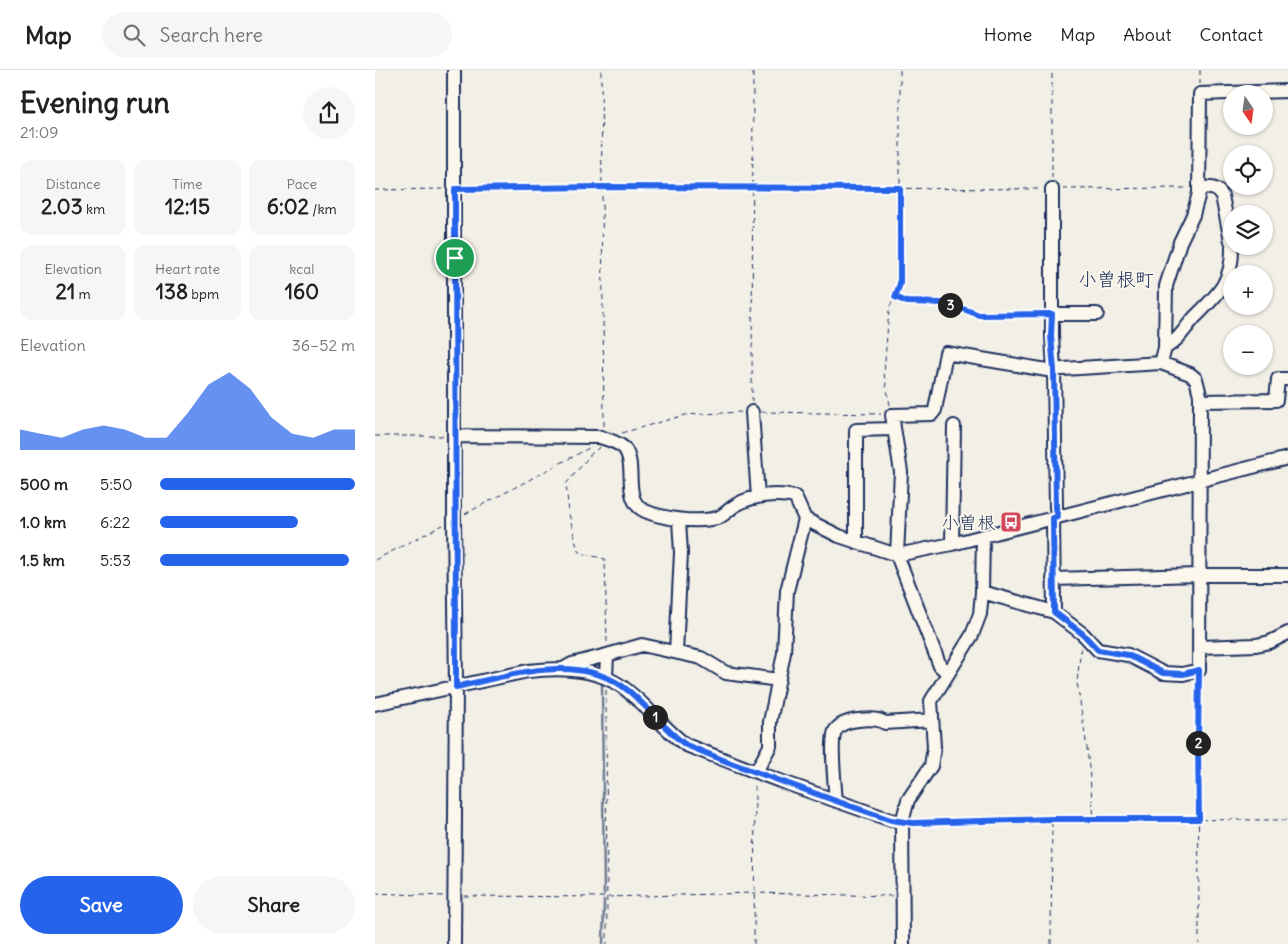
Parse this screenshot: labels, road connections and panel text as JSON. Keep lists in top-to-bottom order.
{
  "districts": ["小曽根町"],
  "places": {
    "bus stop": ["小曽根"]
  },
  "north": "bottom",
  "page": {
    "header": "Map",
    "search": "Search here",
    "nav": [
      "Home",
      "Map",
      "About",
      "Contact"
    ],
    "heading": ["Evening run", "21:09"],
    "map_buttons": ["+", "−"],
    "stats": [
      ["Distance", "2.03 km"],
      ["Time", "12:15"],
      ["Pace", "6:02 /km"],
      ["Elevation", "21 m"],
      ["Heart rate", "138 bpm"],
      ["kcal", "160"]
    ],
    "pins": ["3", "1", "2"],
    "chart": ["Elevation", "36–52 m"],
    "list": [
      {
        "name": "500 m",
        "note": "5:50"
      },
      {
        "name": "1.0 km",
        "note": "6:22"
      },
      {
        "name": "1.5 km",
        "note": "5:53"
      }
    ],
    "buttons": ["Save", "Share"]
  }
}
